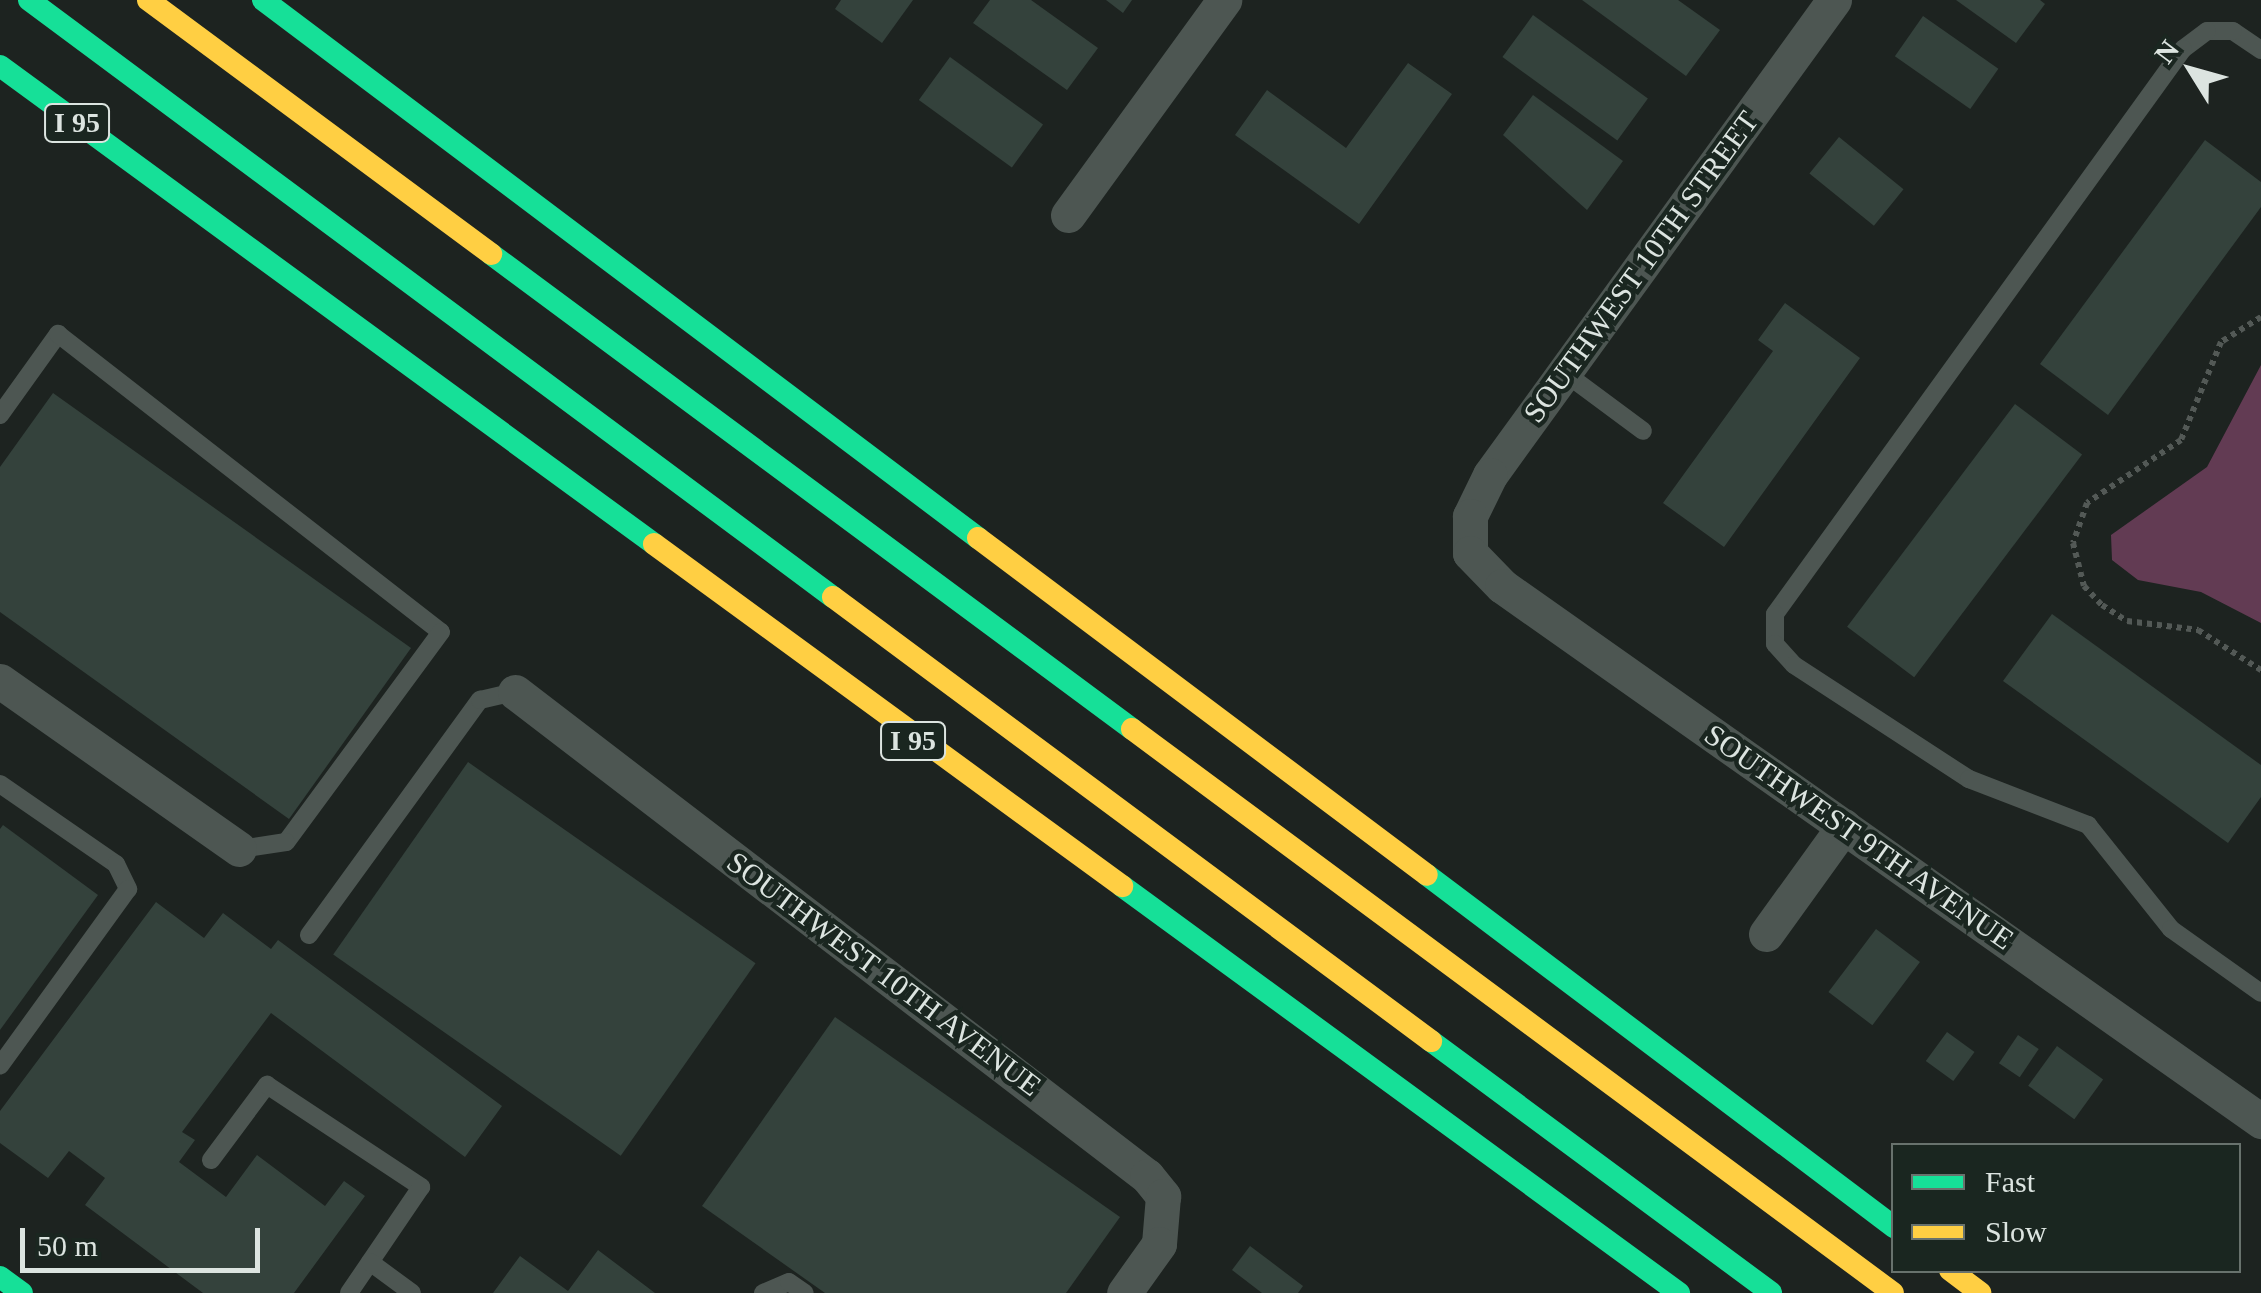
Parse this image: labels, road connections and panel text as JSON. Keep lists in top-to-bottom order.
{
  "streets": {
    "main road": ["I 95"],
    "street": ["SOUTHWEST 10TH STREET", "SOUTHWEST 9TH AVENUE", "SOUTHWEST 10TH AVENUE"]
  },
  "crossings": [
    ["SOUTHWEST 10TH STREET", "SOUTHWEST 9TH AVENUE"]
  ],
  "legend": ["Fast", "Slow"],
  "scale_bar": "50 m",
  "north": "top left"
}
